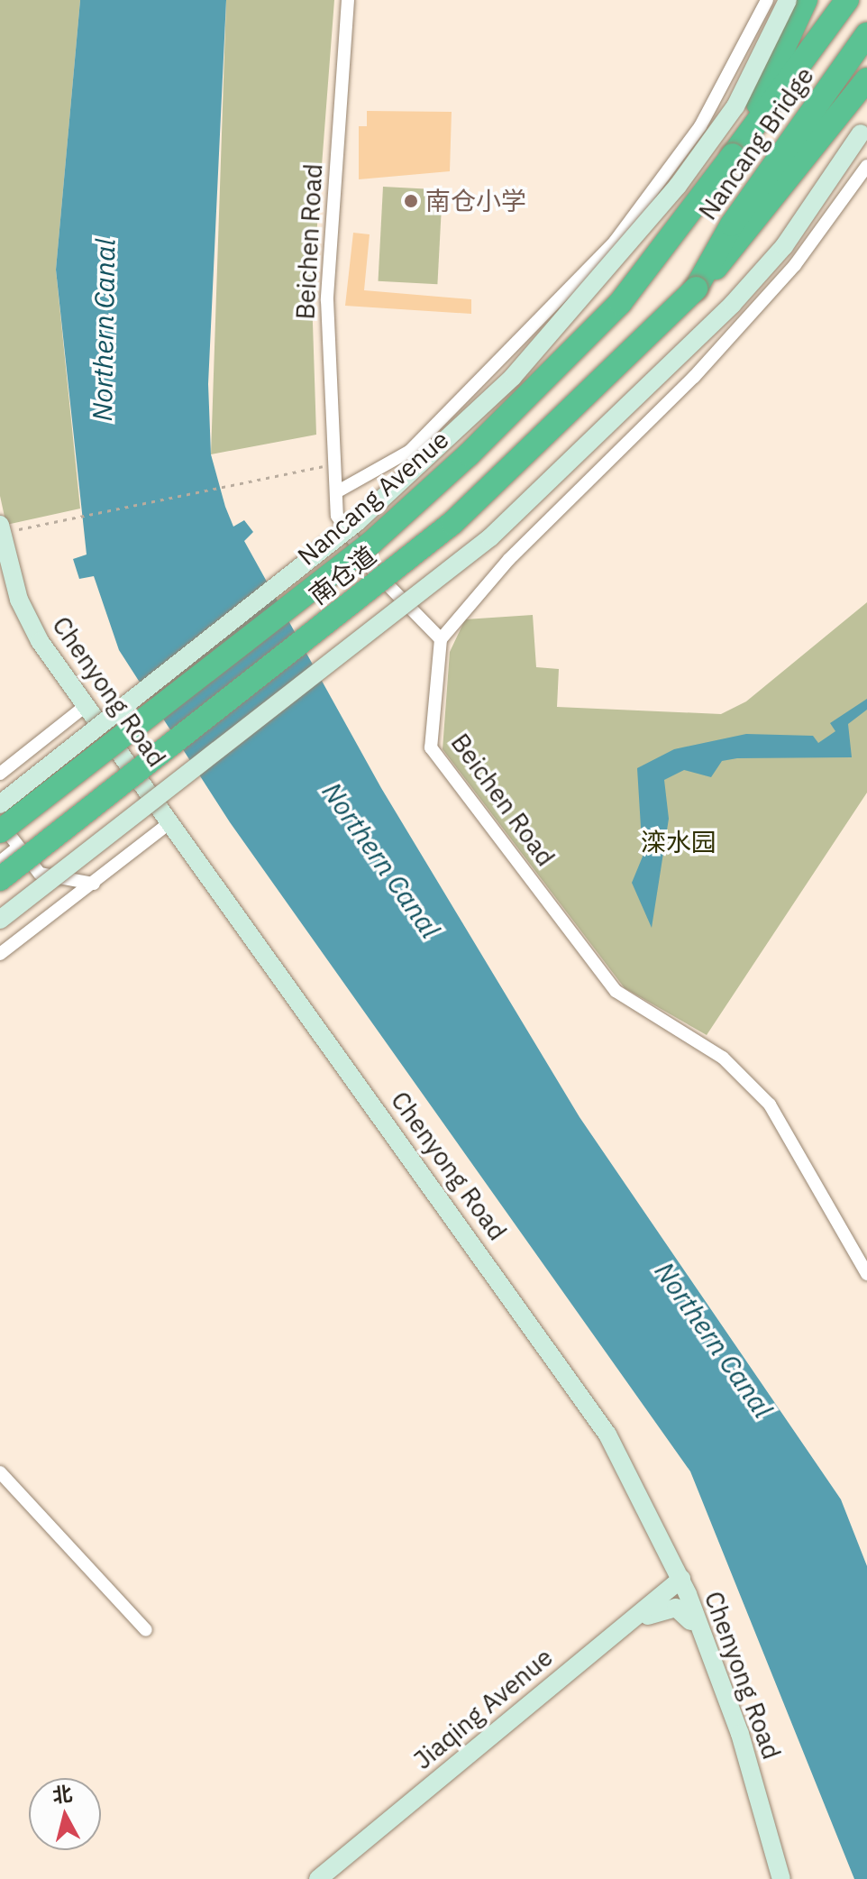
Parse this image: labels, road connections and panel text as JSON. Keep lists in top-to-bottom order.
{
  "streets": {
    "highway": ["Nancang Bridge", "Nancang Avenue", "南仓道"],
    "street": ["Beichen Road", "Chenyong Road", "Jiaqing Avenue"]
  },
  "crossings": [
    ["Nancang Bridge", "Nancang Avenue"],
    ["Nancang Bridge", "南仓道"],
    ["Chenyong Road", "Jiaqing Avenue"]
  ],
  "water": ["Northern Canal"],
  "parks": ["滦水园"],
  "places": ["南仓小学"],
  "north": "top"
}
